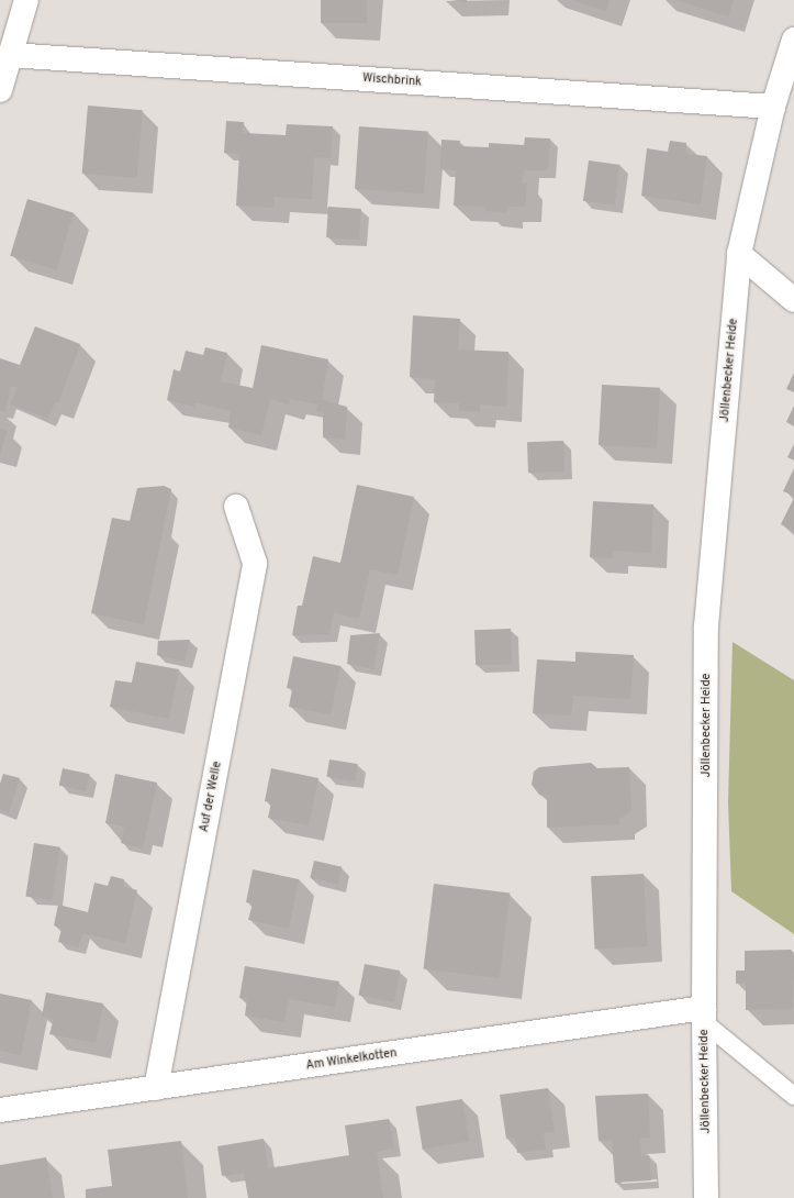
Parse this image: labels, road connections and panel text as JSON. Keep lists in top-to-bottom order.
{
  "streets": {
    "street": [
      "Wischbrink",
      "Jöllenbecker Heide",
      "Auf der Welle",
      "Am Winkelkotten"
    ]
  },
  "crossings": [
    ["Wischbrink", "Jöllenbecker Heide"],
    ["Jöllenbecker Heide", "Am Winkelkotten"],
    ["Auf der Welle", "Am Winkelkotten"]
  ]
}
